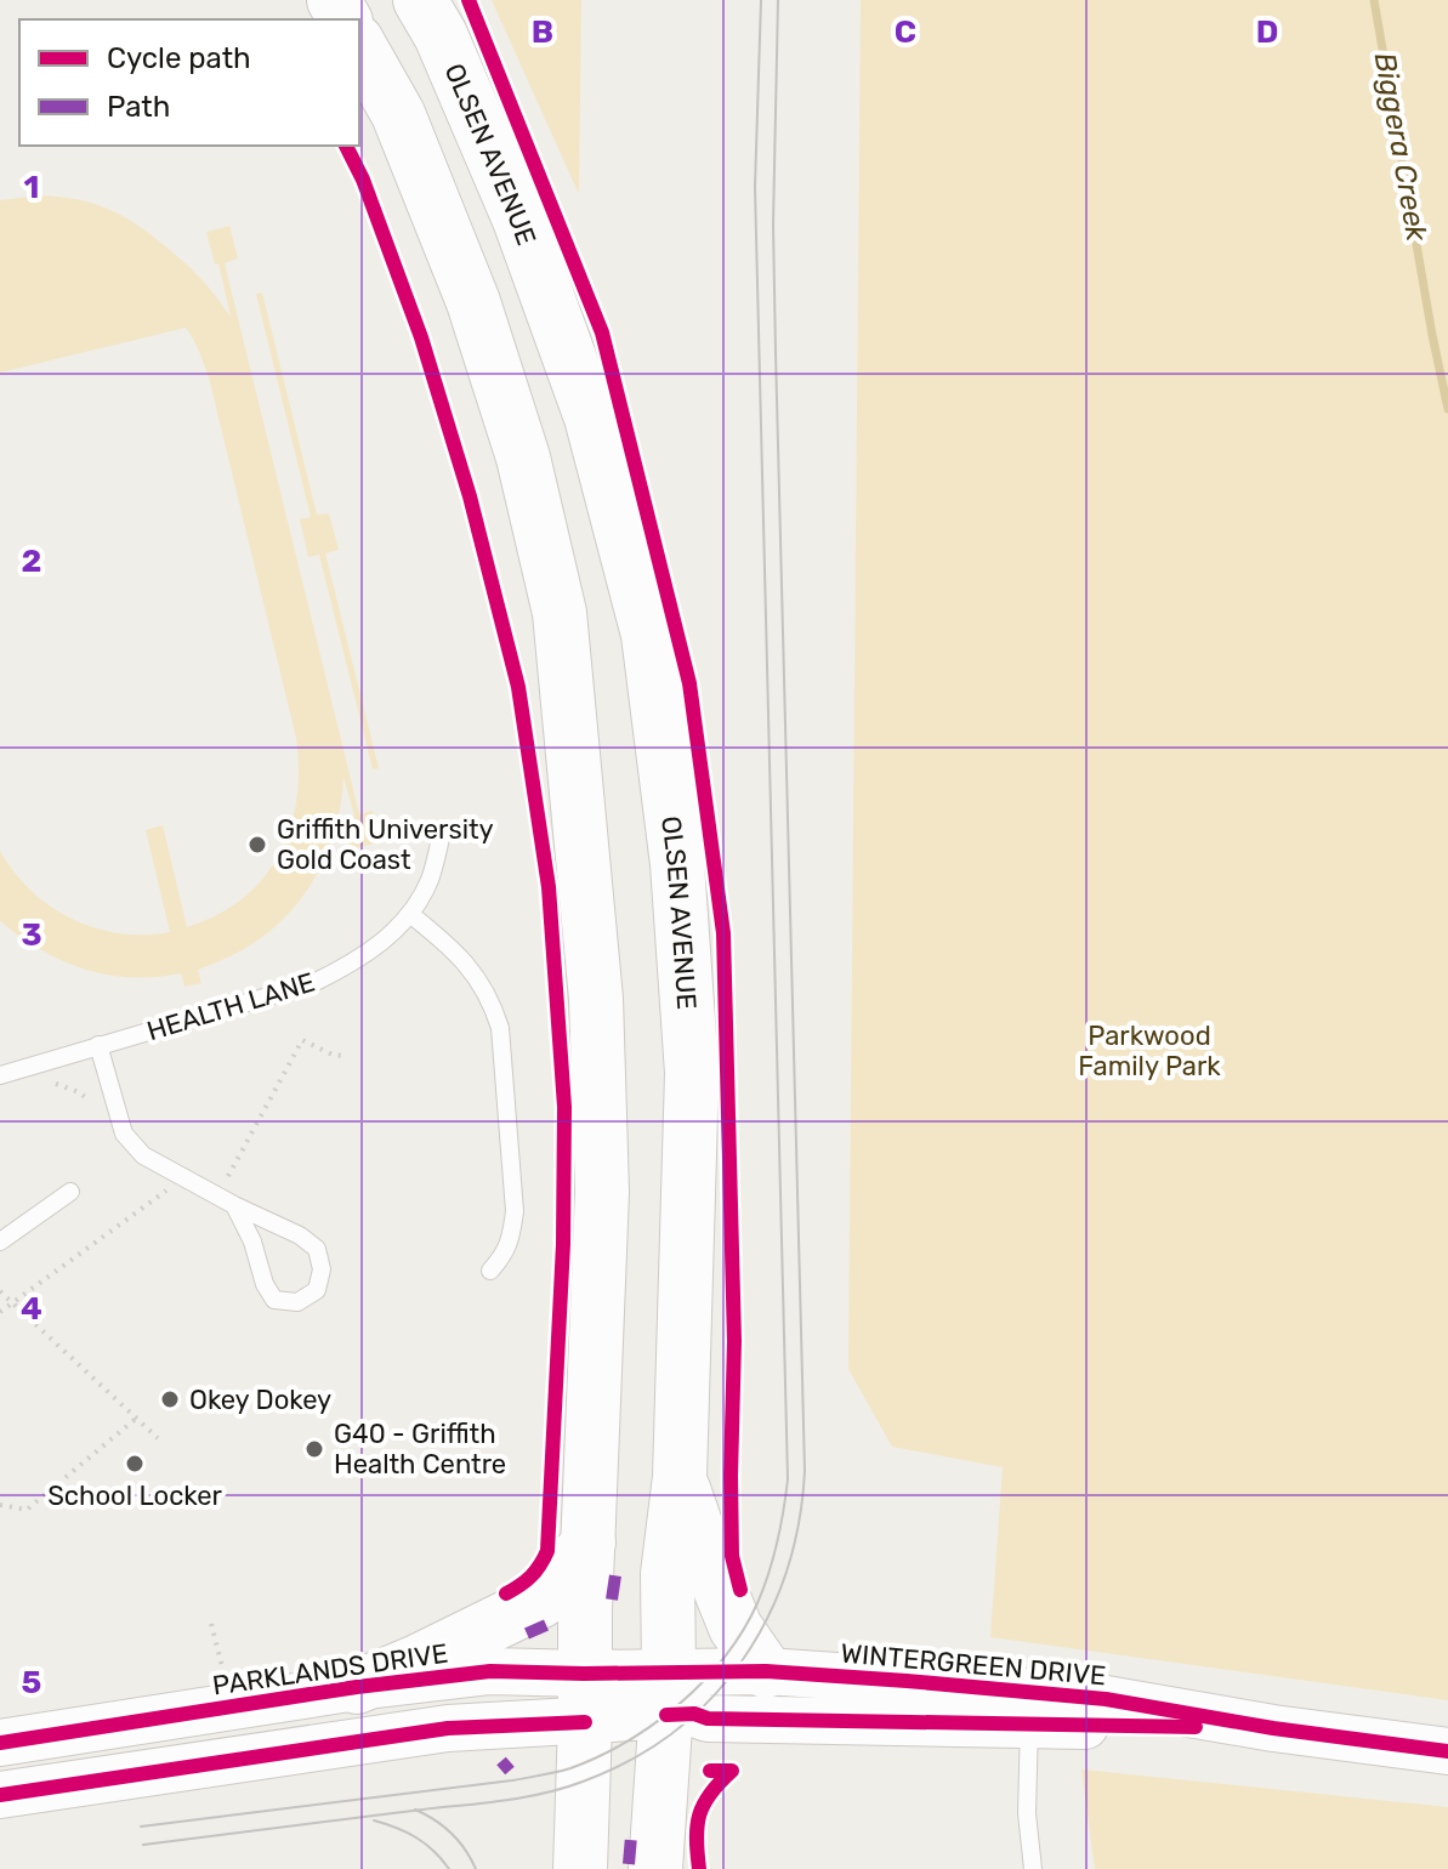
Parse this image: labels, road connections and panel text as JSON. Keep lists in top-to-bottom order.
{
  "streets": {
    "main road": ["OLSEN AVENUE"],
    "street": ["WINTERGREEN DRIVE", "PARKLANDS DRIVE"],
    "lane": ["HEALTH LANE"]
  },
  "crossings": [
    ["OLSEN AVENUE", "WINTERGREEN DRIVE"],
    ["OLSEN AVENUE", "PARKLANDS DRIVE"],
    ["WINTERGREEN DRIVE", "PARKLANDS DRIVE"]
  ],
  "water": ["Biggera Creek"],
  "parks": ["Parkwood Family Park"],
  "places": [
    "Griffith University Gold Coast",
    "Okey Dokey",
    "G40 - Griffith Health Centre",
    "School Locker"
  ],
  "legend": ["Cycle path", "Path"],
  "grid": {
    "columns": ["B", "C", "D"],
    "rows": [
      "1",
      "2",
      "3",
      "4",
      "5"
    ]
  }
}
